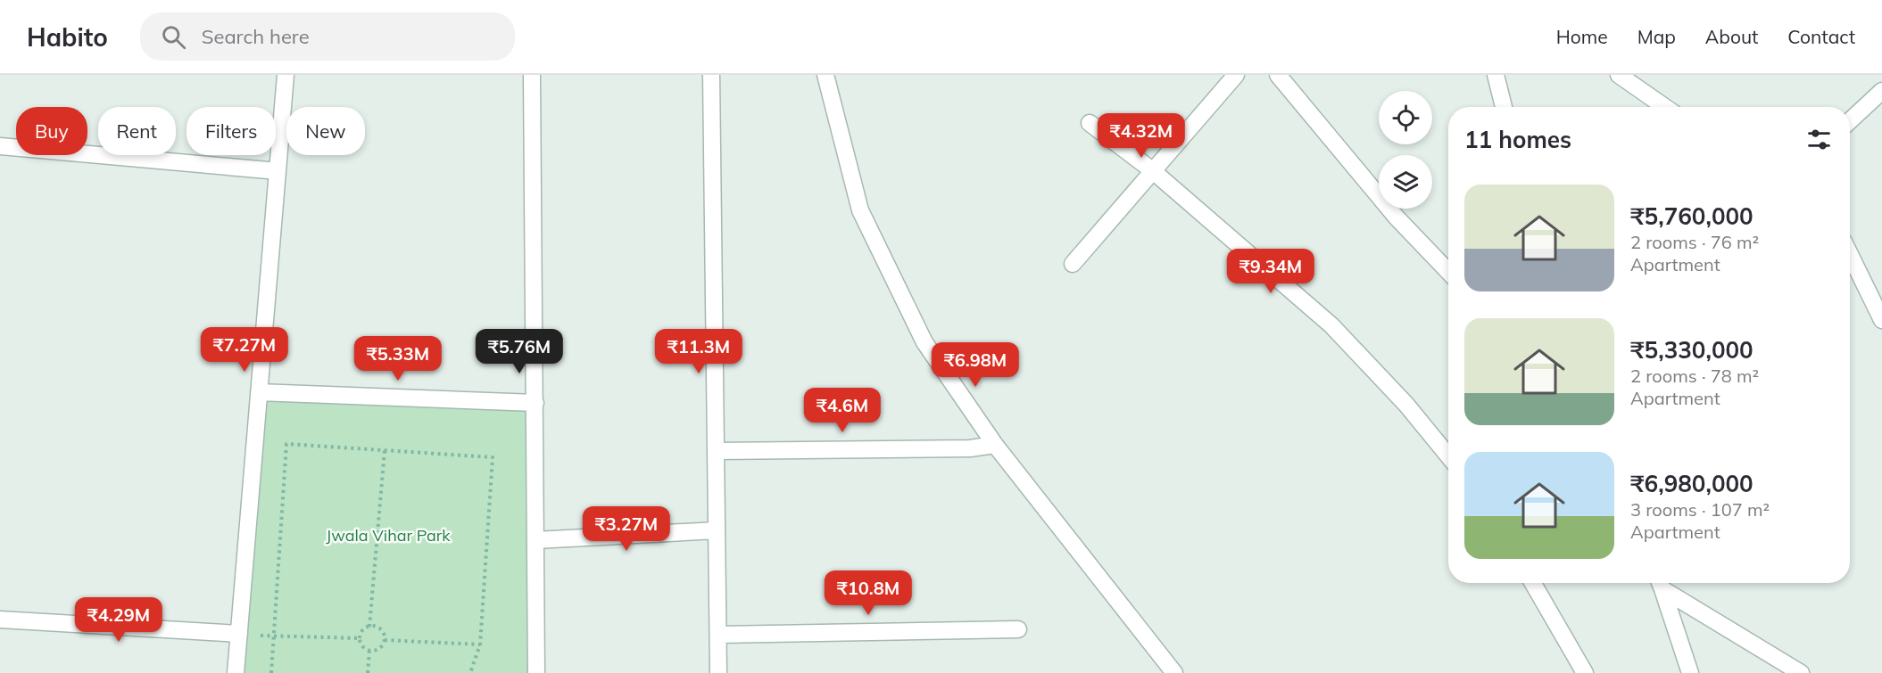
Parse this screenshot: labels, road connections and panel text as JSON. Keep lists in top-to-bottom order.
{
  "parks": ["Jwala Vihar Park"],
  "page": {
    "header": "Habito",
    "search": "Search here",
    "nav": [
      "Home",
      "Map",
      "About",
      "Contact"
    ],
    "chip": [
      "Buy",
      "Rent",
      "Filters",
      "New"
    ],
    "heading": "11 homes",
    "price": [
      "₹4.32M",
      "₹9.34M",
      "₹7.27M",
      "₹5.76M",
      "₹11.3M",
      "₹5.33M",
      "₹6.98M",
      "₹4.6M",
      "₹3.27M",
      "₹10.8M",
      "₹4.29M"
    ],
    "list": [
      {
        "name": "₹5,760,000",
        "note": "2 rooms · 76 m² · Apartment"
      },
      {
        "name": "₹5,330,000",
        "note": "2 rooms · 78 m² · Apartment"
      },
      {
        "name": "₹6,980,000",
        "note": "3 rooms · 107 m² · Apartment"
      }
    ]
  }
}
